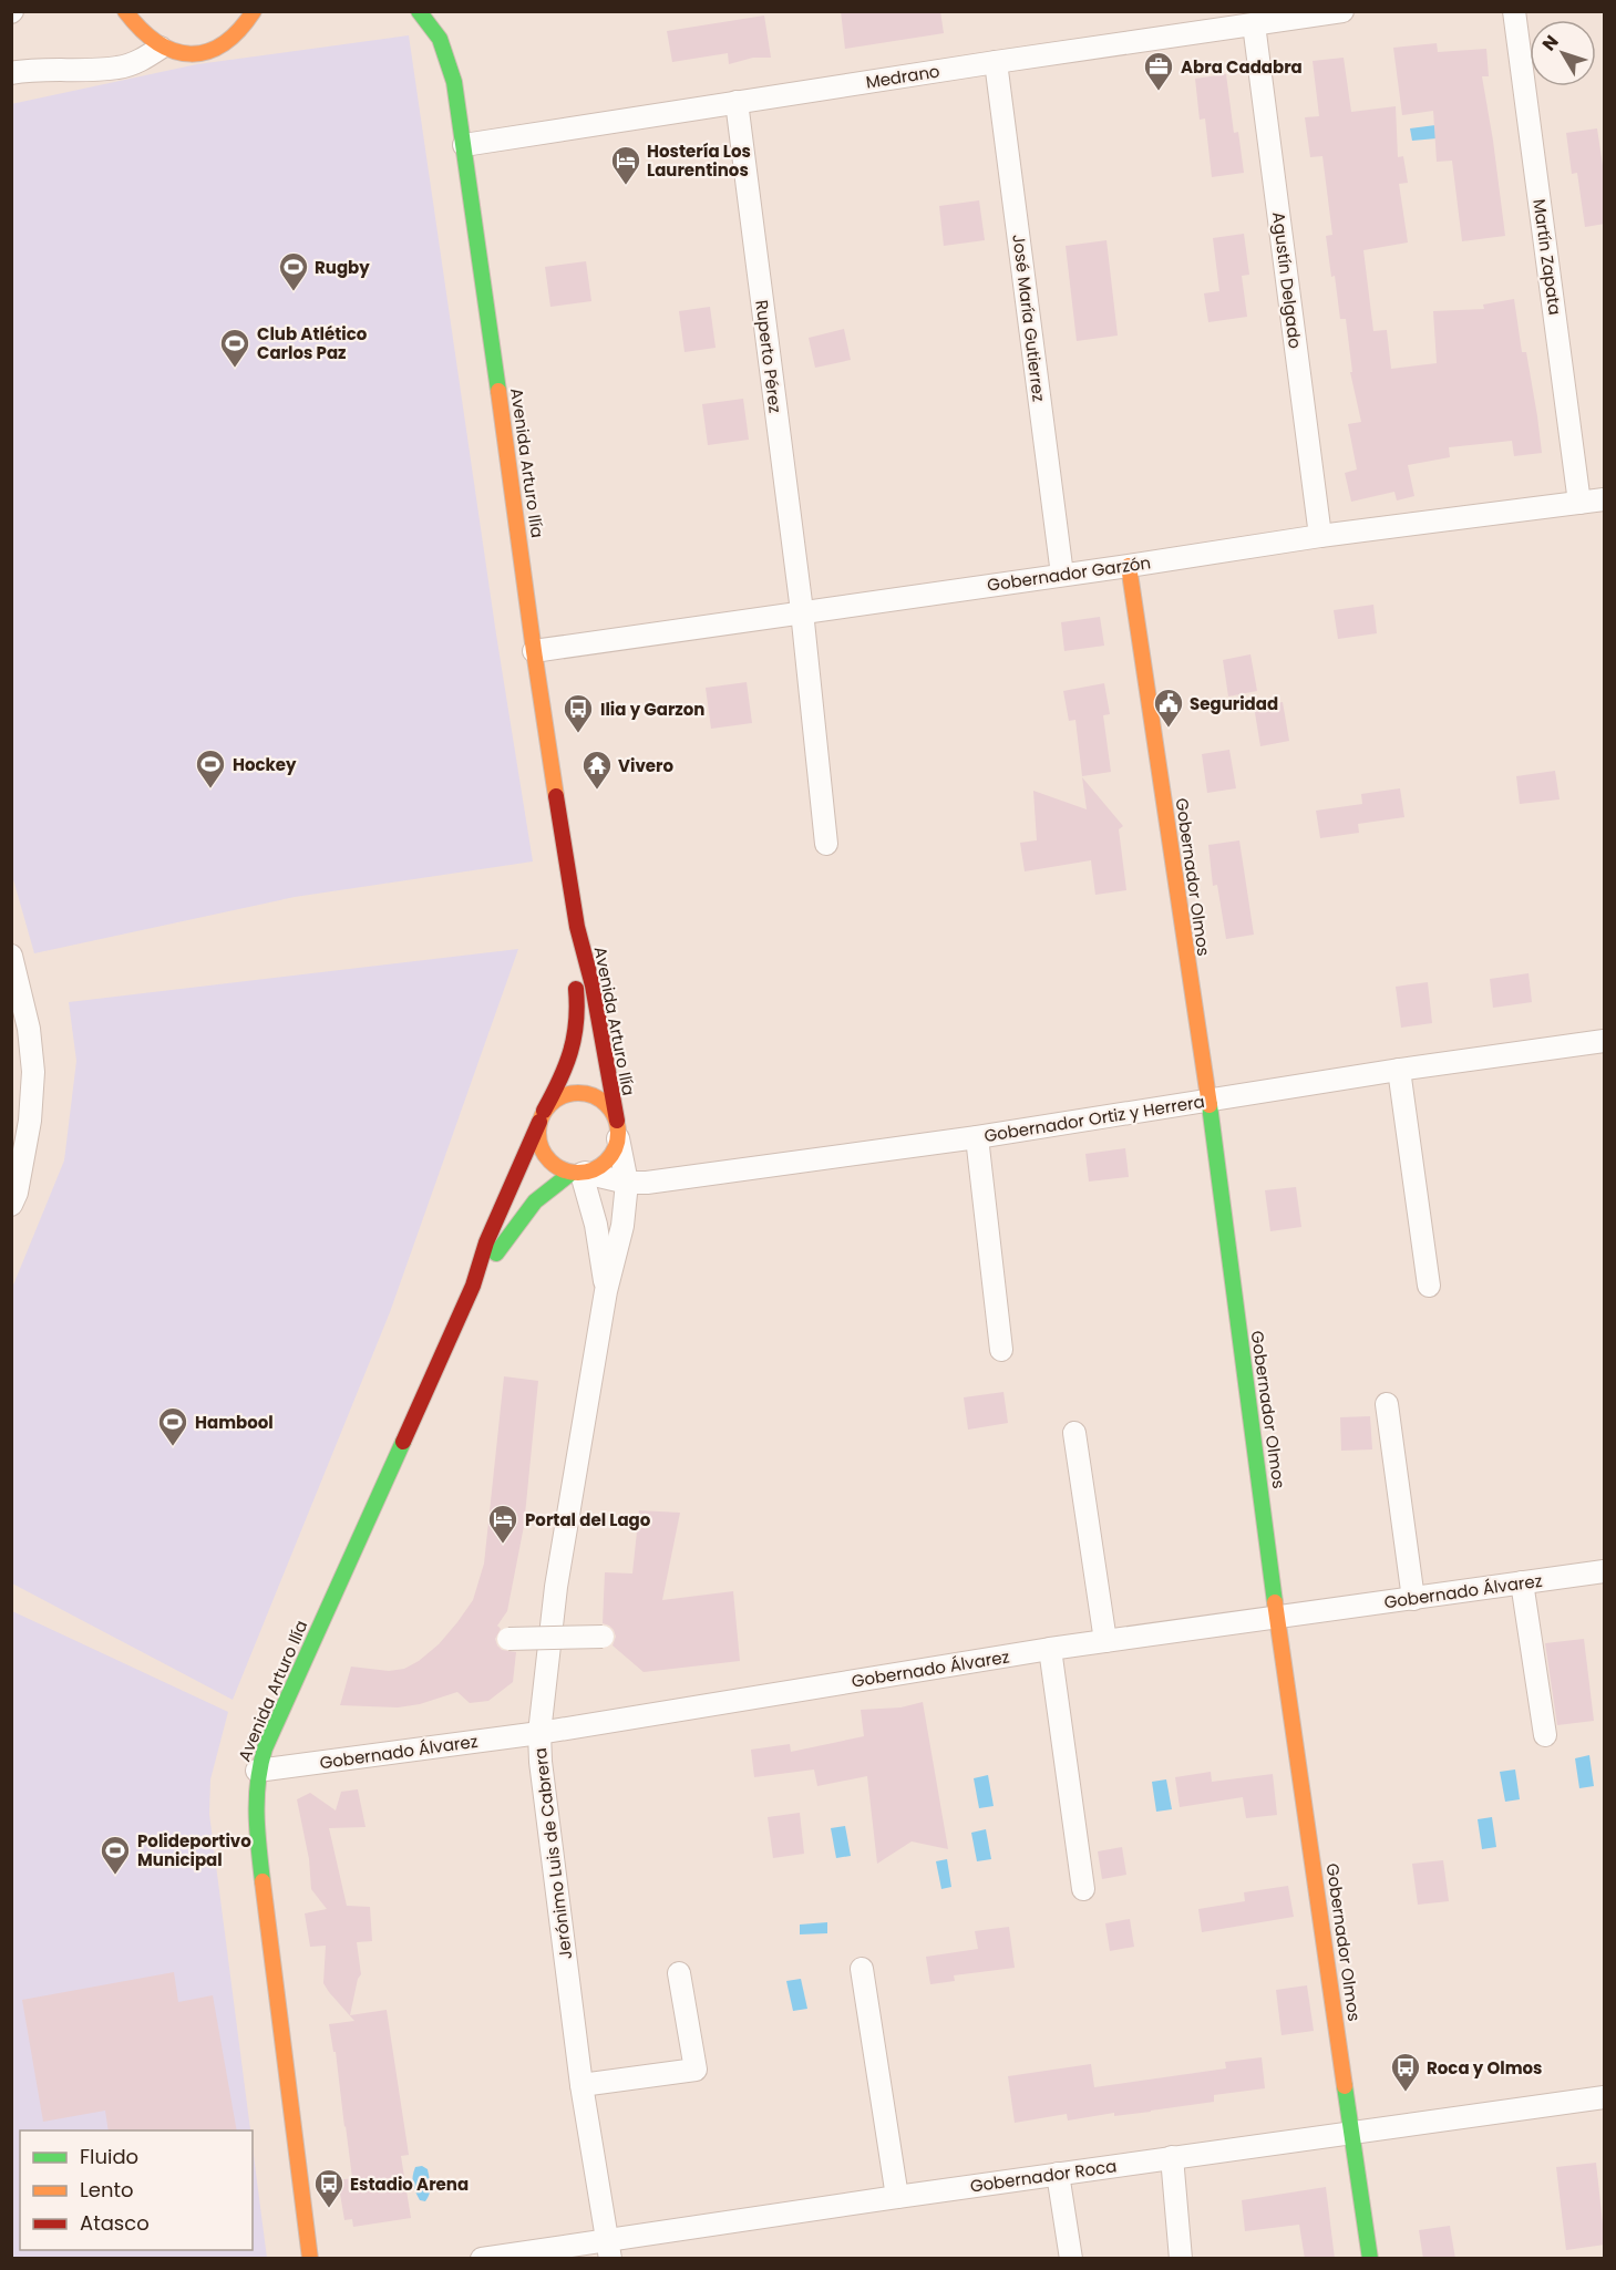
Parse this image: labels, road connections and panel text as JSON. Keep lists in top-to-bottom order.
{
  "streets": {
    "main road": ["Avenida Arturo Ilía", "Gobernador Olmos"],
    "street": [
      "Medrano",
      "Martín Zapata",
      "Agustín Delgado",
      "José María Gutierrez",
      "Ruperto Pérez",
      "Gobernador Garzón",
      "Gobernador Ortiz y Herrera",
      "Gobernado Álvarez",
      "Jerónimo Luis de Cabrera",
      "Gobernador Roca"
    ]
  },
  "crossings": [
    ["Medrano", "Agustín Delgado"],
    ["Medrano", "José María Gutierrez"],
    ["Medrano", "Ruperto Pérez"],
    ["Medrano", "Avenida Arturo Ilía"],
    ["Martín Zapata", "Gobernador Garzón"],
    ["Agustín Delgado", "Gobernador Garzón"],
    ["José María Gutierrez", "Gobernador Garzón"],
    ["Ruperto Pérez", "Gobernador Garzón"],
    ["Avenida Arturo Ilía", "Gobernador Garzón"],
    ["Avenida Arturo Ilía", "Gobernador Ortiz y Herrera"],
    ["Avenida Arturo Ilía", "Gobernado Álvarez"],
    ["Avenida Arturo Ilía", "Jerónimo Luis de Cabrera"],
    ["Gobernador Garzón", "Gobernador Olmos"],
    ["Gobernador Olmos", "Gobernador Ortiz y Herrera"],
    ["Gobernador Olmos", "Gobernado Álvarez"],
    ["Gobernador Olmos", "Gobernador Roca"],
    ["Gobernador Ortiz y Herrera", "Jerónimo Luis de Cabrera"],
    ["Gobernado Álvarez", "Jerónimo Luis de Cabrera"],
    ["Jerónimo Luis de Cabrera", "Gobernador Roca"]
  ],
  "places": {
    "office": ["Abra Cadabra"],
    "hotel": ["Hostería Los Laurentinos", "Portal del Lago"],
    "sports": [
      "Rugby",
      "Club Atlético Carlos Paz",
      "Hockey",
      "Hambool",
      "Polideportivo Municipal"
    ],
    "public building": ["Seguridad"],
    "bus stop": ["Ilia y Garzon", "Roca y Olmos", "Estadio Arena"],
    "temple": ["Vivero"]
  },
  "legend": ["Fluido", "Lento", "Atasco"],
  "north": "top left"
}
